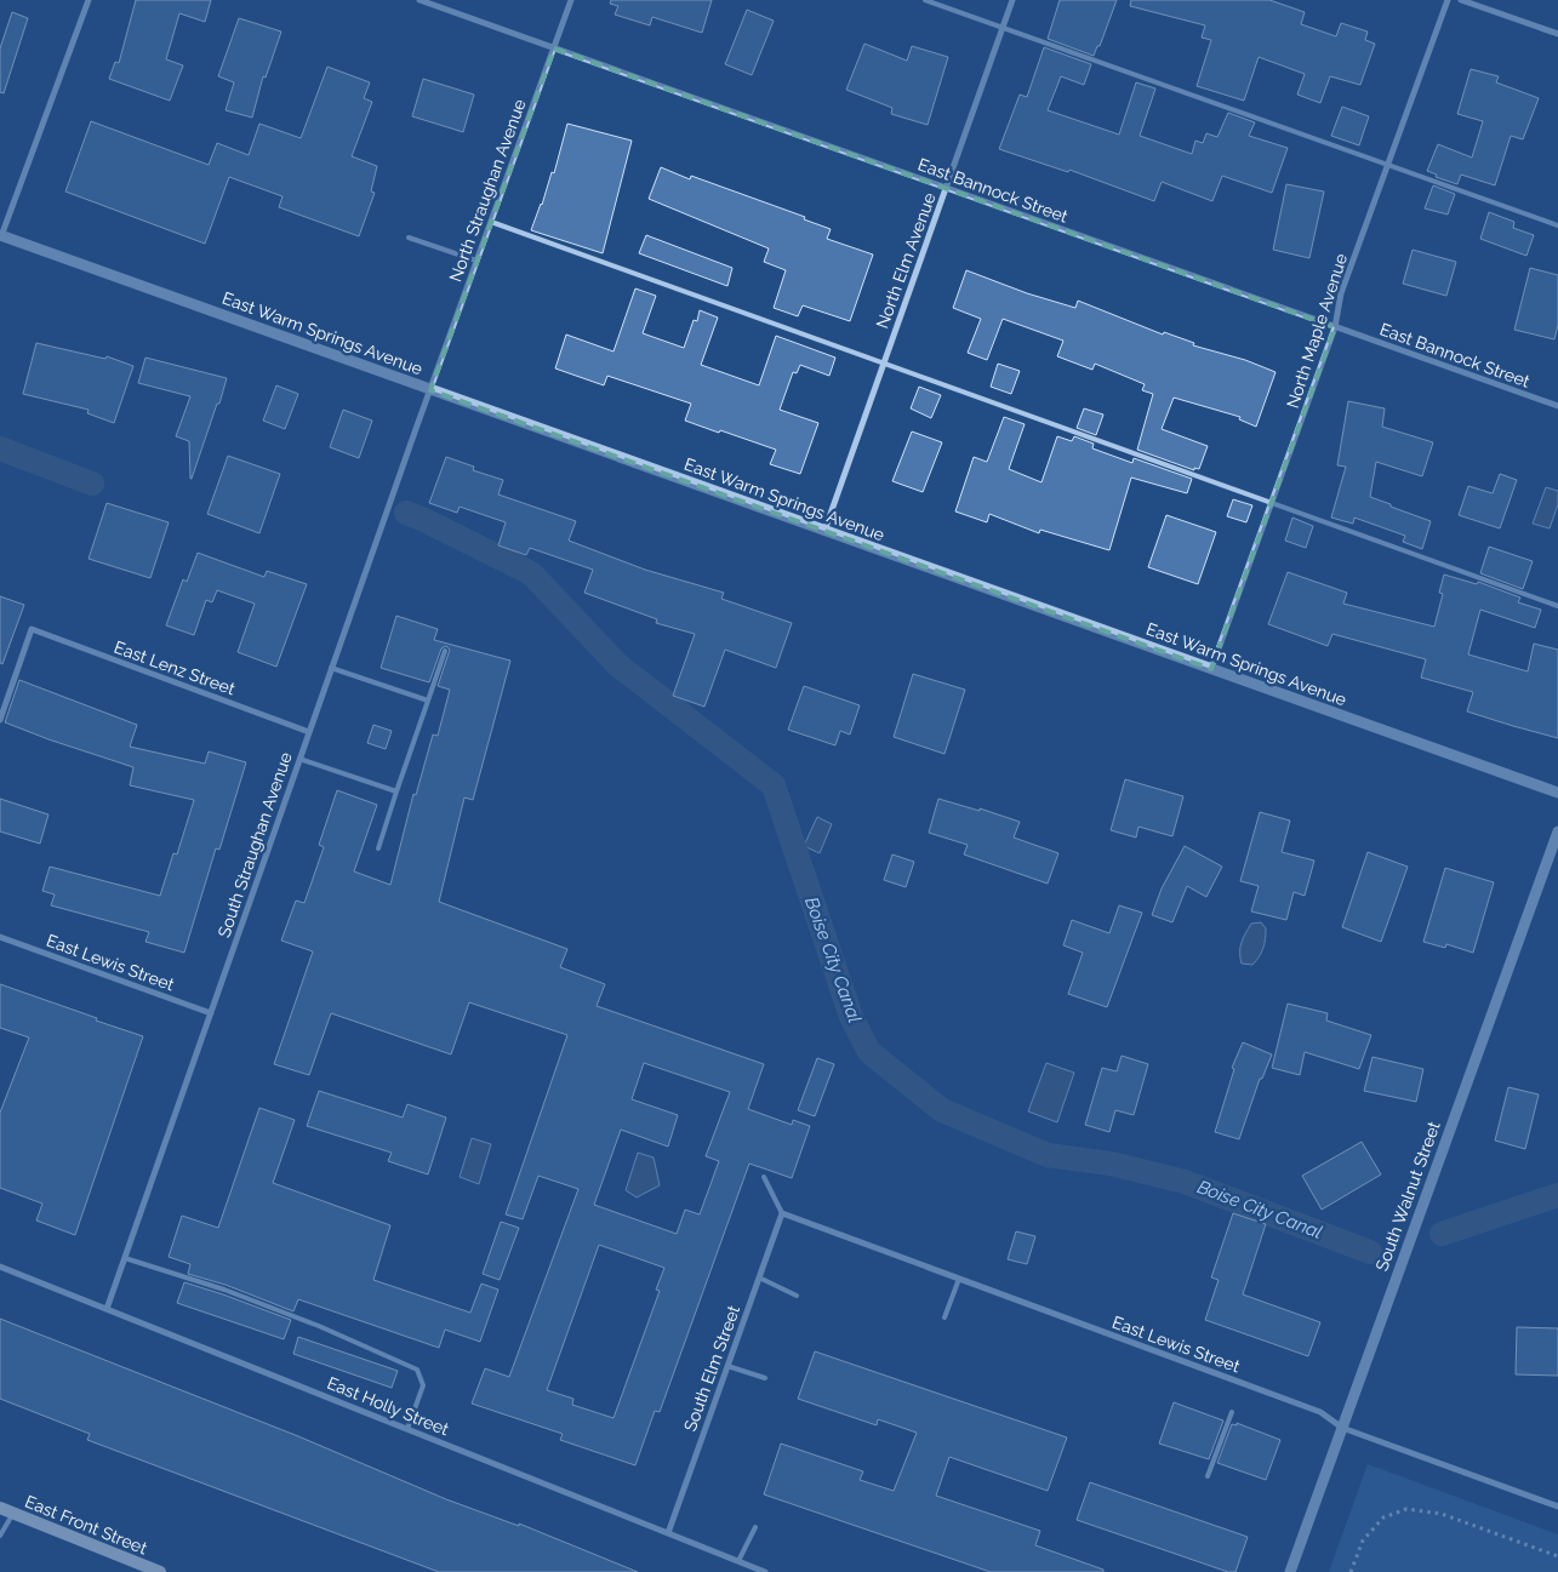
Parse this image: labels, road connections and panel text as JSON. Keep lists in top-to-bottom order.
{
  "streets": {
    "main road": ["East Front Street"],
    "street": [
      "North Straughan Avenue",
      "East Bannock Street",
      "North Elm Avenue",
      "North Maple Avenue",
      "East Warm Springs Avenue",
      "East Lenz Street",
      "South Straughan Avenue",
      "East Lewis Street",
      "South Walnut Street",
      "South Elm Street",
      "East Holly Street"
    ]
  },
  "crossings": [
    ["North Straughan Avenue", "East Bannock Street"],
    ["North Straughan Avenue", "East Warm Springs Avenue"],
    ["North Straughan Avenue", "South Straughan Avenue"],
    ["East Bannock Street", "North Elm Avenue"],
    ["East Bannock Street", "North Maple Avenue"],
    ["North Elm Avenue", "East Warm Springs Avenue"],
    ["North Maple Avenue", "East Warm Springs Avenue"],
    ["East Warm Springs Avenue", "South Straughan Avenue"],
    ["East Lenz Street", "South Straughan Avenue"],
    ["South Straughan Avenue", "East Lewis Street"],
    ["South Straughan Avenue", "East Holly Street"],
    ["East Lewis Street", "South Walnut Street"],
    ["East Lewis Street", "South Elm Street"],
    ["South Elm Street", "East Holly Street"]
  ],
  "water": ["Boise City Canal"]
}
